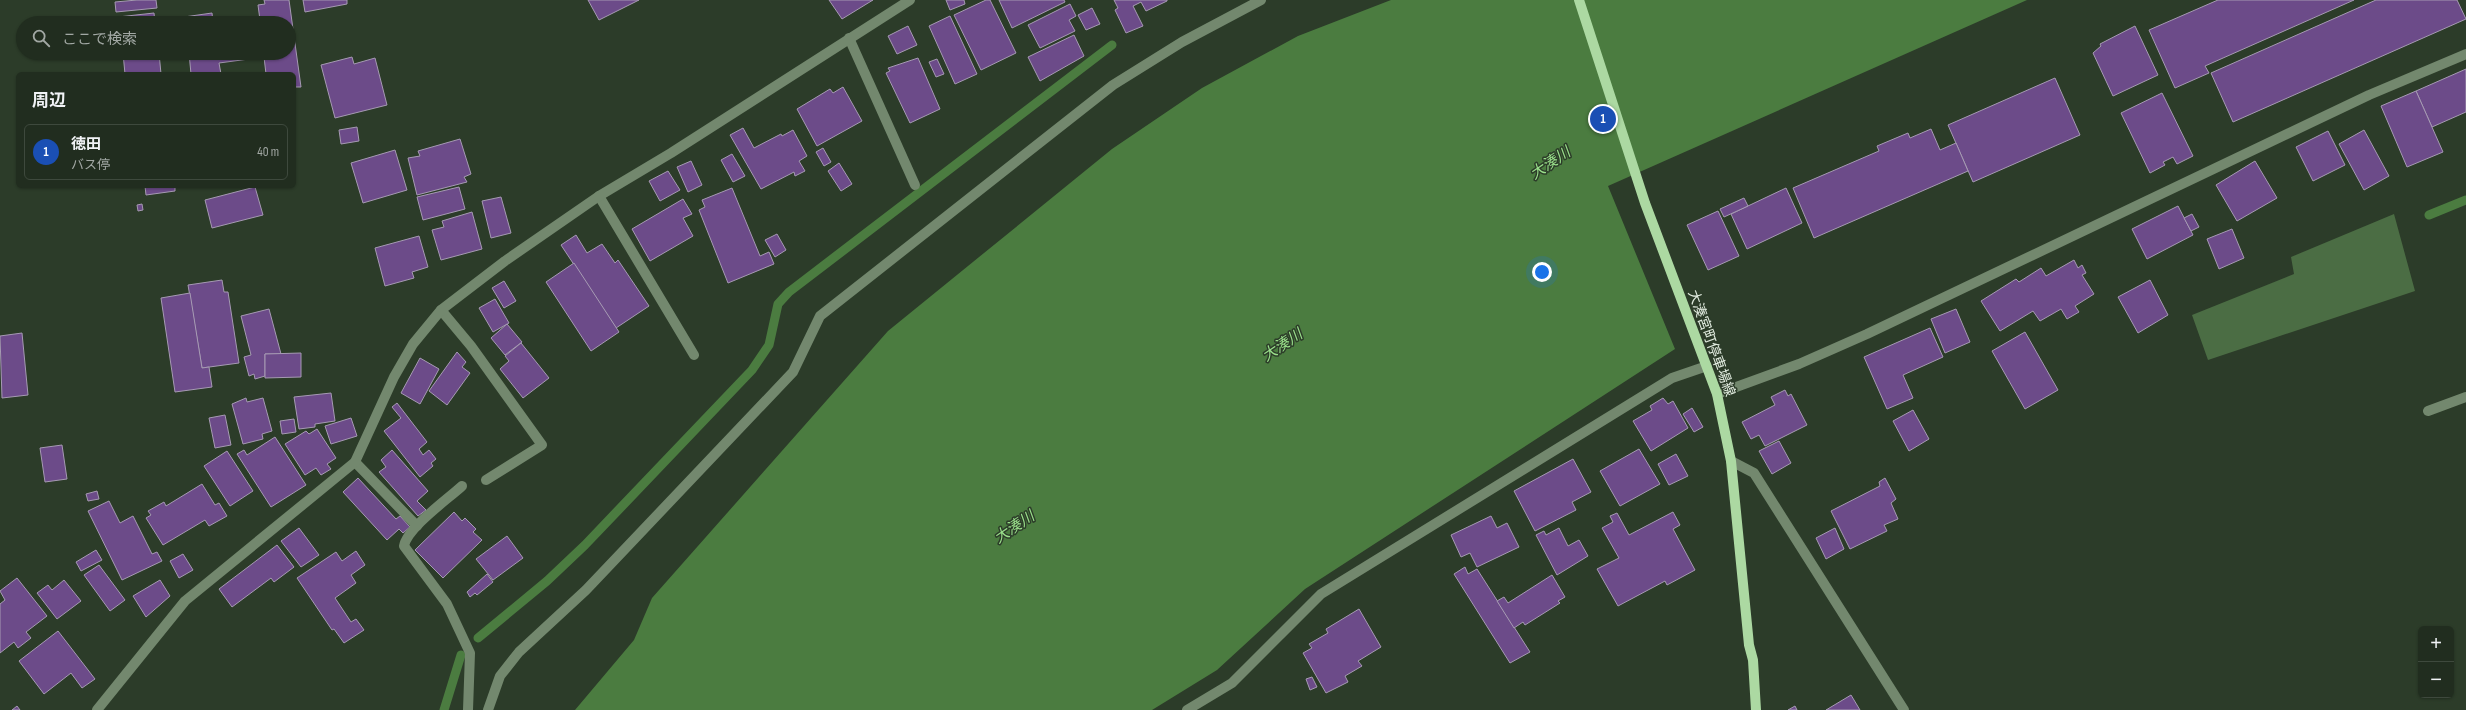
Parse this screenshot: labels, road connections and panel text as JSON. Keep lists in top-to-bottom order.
{
  "streets": {
    "main road": ["大湊宮町停車場線"]
  },
  "water": ["大湊川"],
  "page": {
    "search": "ここで検索",
    "heading": "周辺",
    "pins": "1",
    "list": [
      {
        "mark": "1",
        "name": "徳田",
        "note": "バス停",
        "value": "40 m"
      }
    ],
    "map_buttons": ["+", "−"]
  }
}
